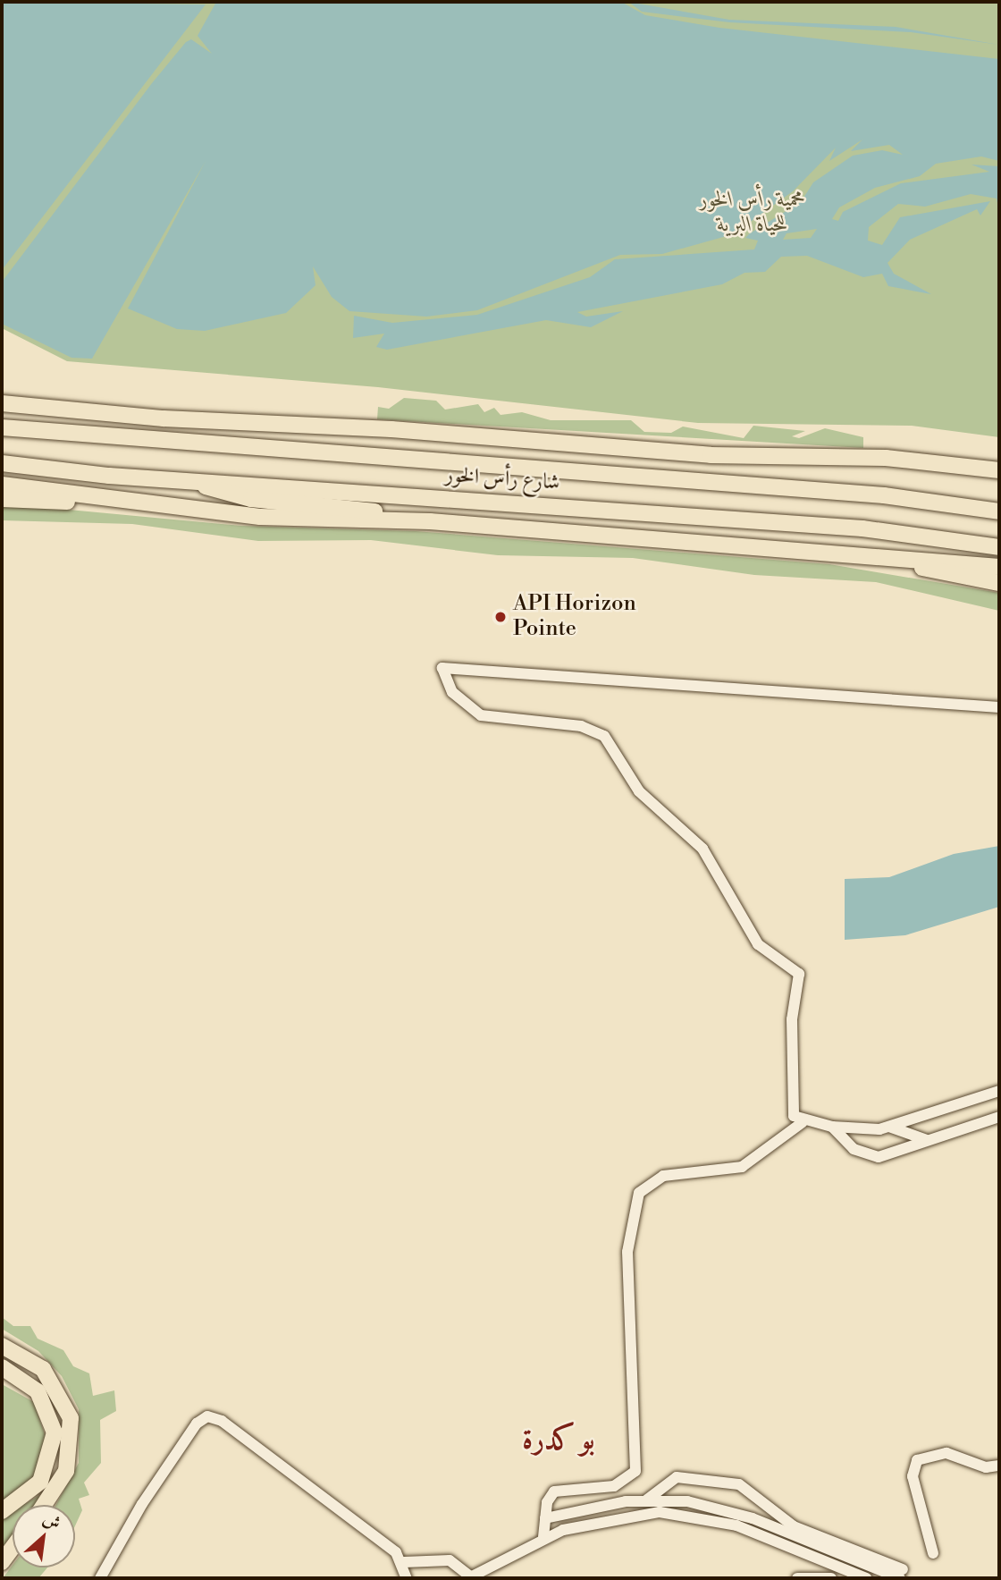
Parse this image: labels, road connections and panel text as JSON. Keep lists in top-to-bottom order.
{
  "streets": {
    "highway": ["شارع رأس الخور"]
  },
  "districts": ["بو كدرة"],
  "parks": ["محمية رأس الخور للحياة البرية"],
  "places": ["API Horizon Pointe"],
  "north": "top right"
}
